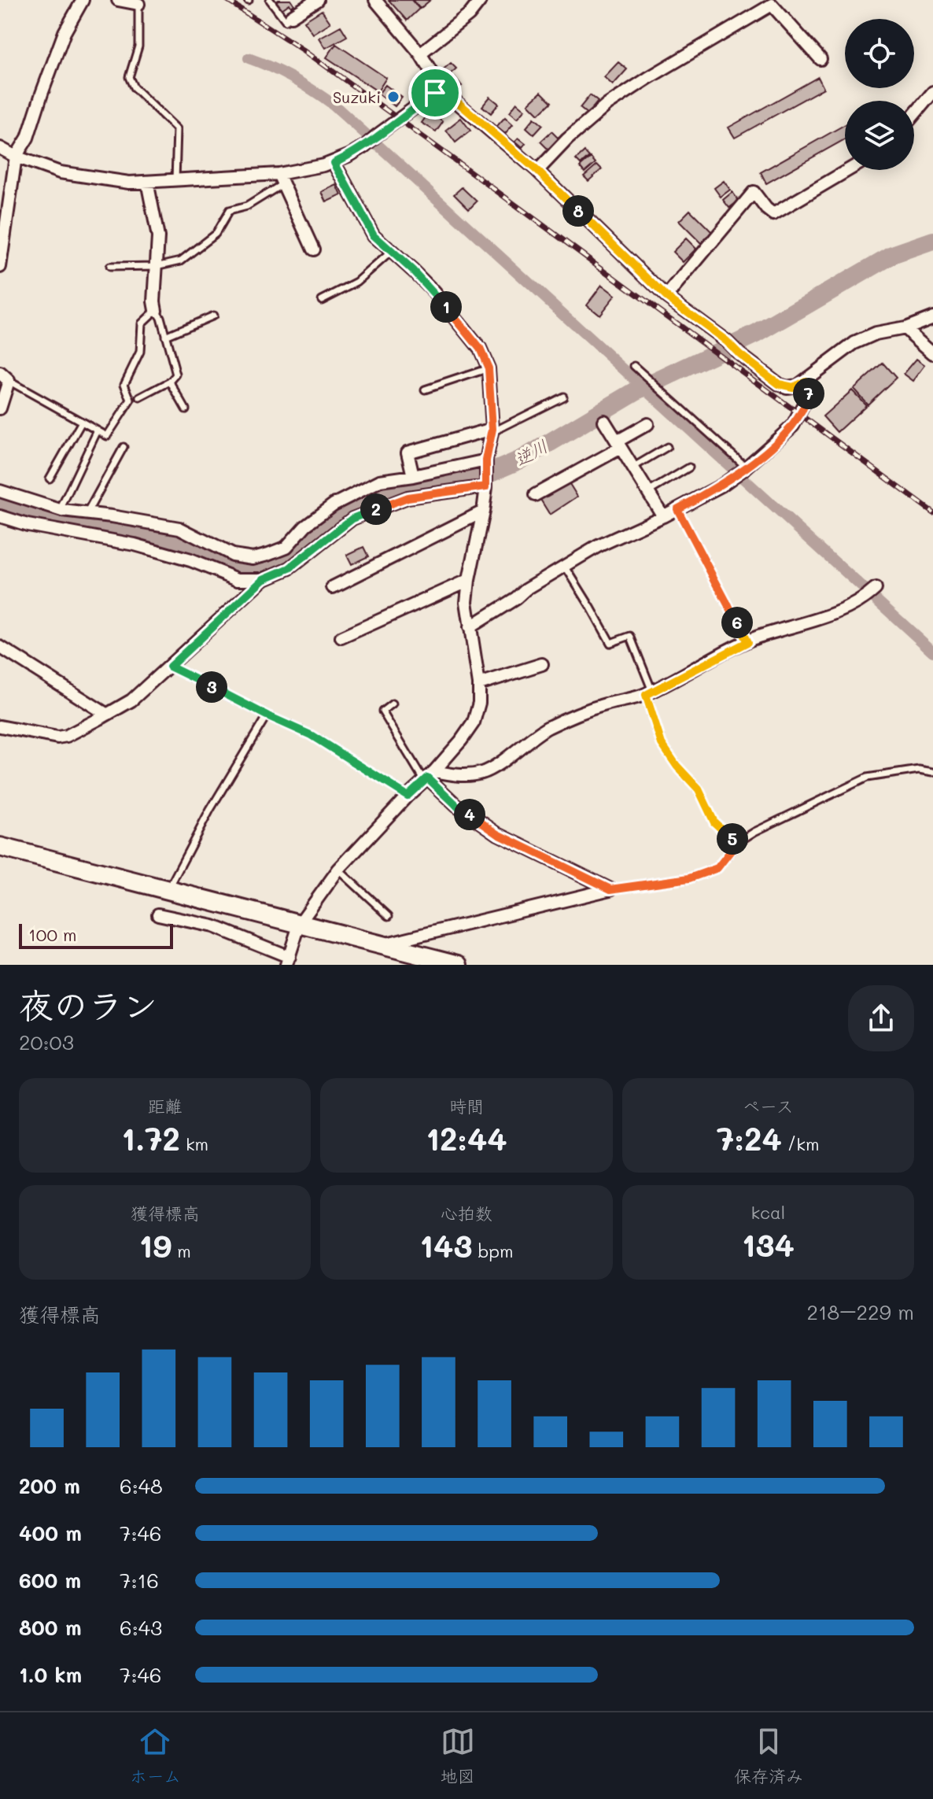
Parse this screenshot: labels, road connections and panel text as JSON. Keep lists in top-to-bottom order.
{
  "water": ["逆川"],
  "places": ["Suzuki"],
  "scale_bar": "100 m",
  "page": {
    "pins": [
      "8",
      "1",
      "7",
      "2",
      "6",
      "3",
      "4",
      "5"
    ],
    "scale": "100 m",
    "heading": ["夜のラン", "20:03"],
    "stats": [
      ["距離", "1.72 km"],
      ["時間", "12:44"],
      ["ペース", "7:24 /km"],
      ["獲得標高", "19 m"],
      ["心拍数", "143 bpm"],
      ["kcal", "134"]
    ],
    "chart": ["獲得標高", "218–229 m"],
    "list": [
      {
        "name": "200 m",
        "note": "6:48"
      },
      {
        "name": "400 m",
        "note": "7:46"
      },
      {
        "name": "600 m",
        "note": "7:16"
      },
      {
        "name": "800 m",
        "note": "6:43"
      },
      {
        "name": "1.0 km",
        "note": "7:46"
      }
    ],
    "tabs": ["ホーム", "地図", "保存済み"]
  }
}
